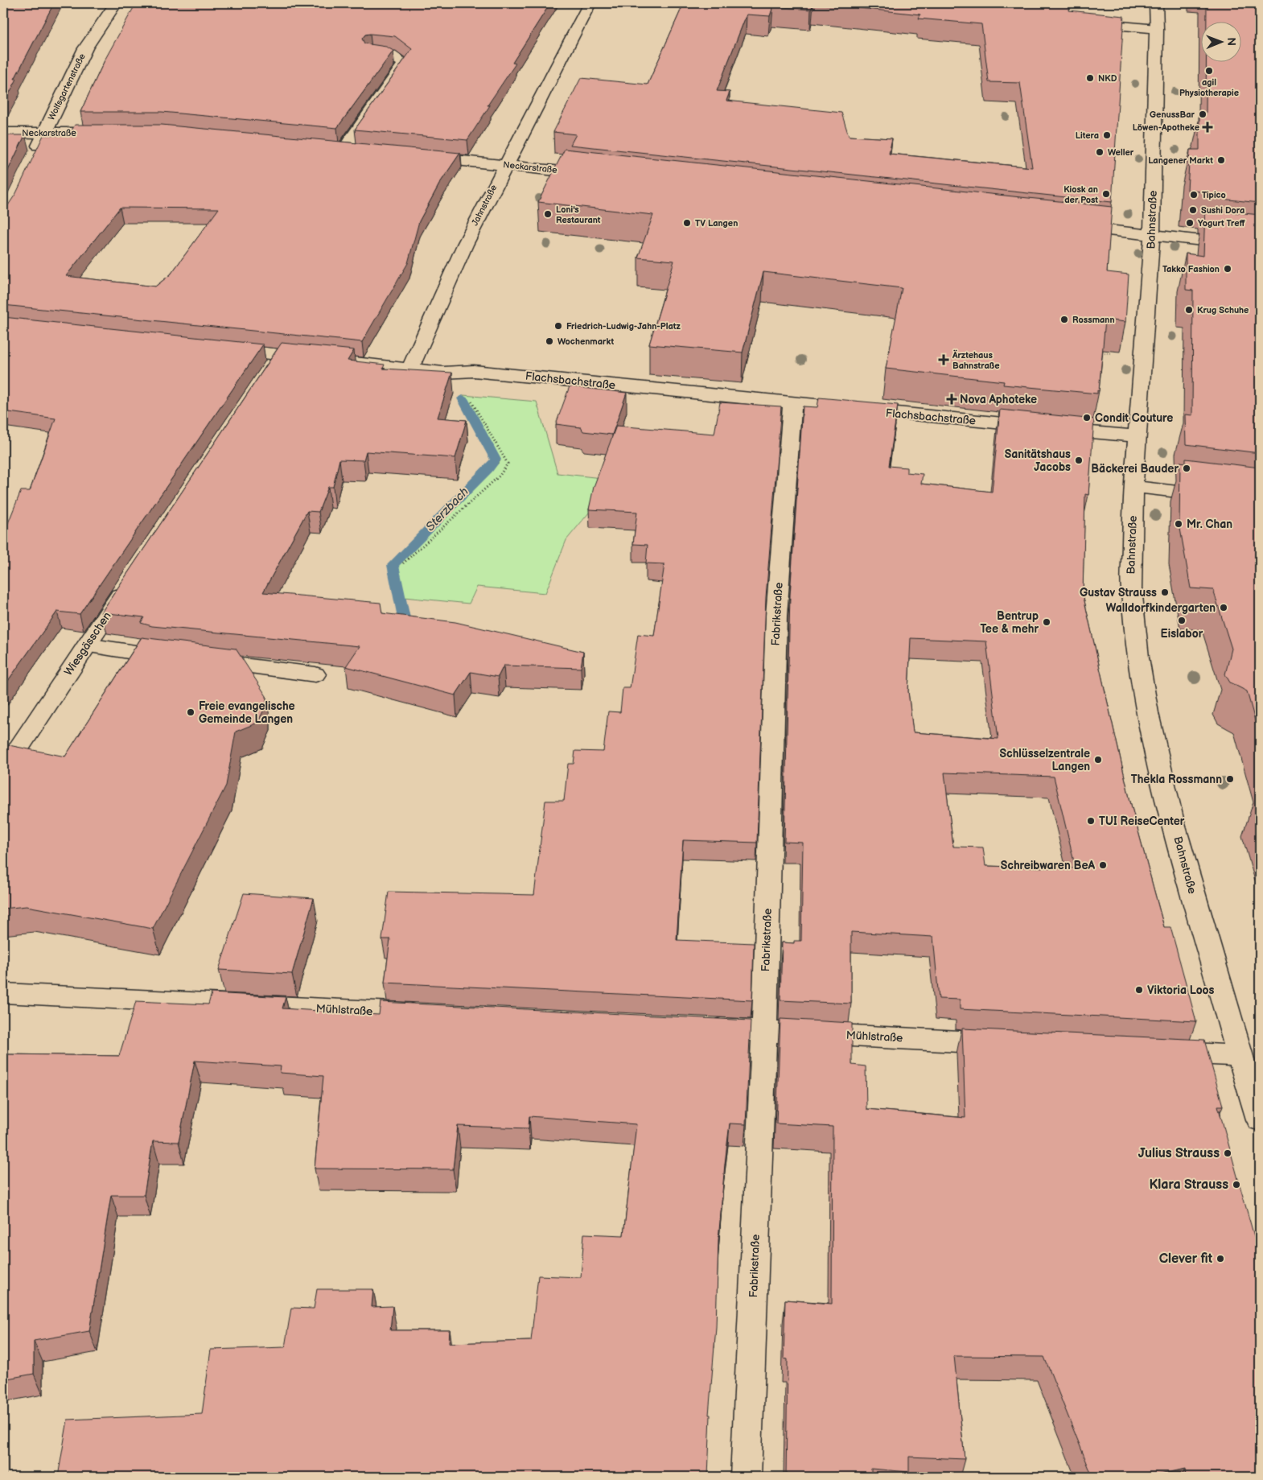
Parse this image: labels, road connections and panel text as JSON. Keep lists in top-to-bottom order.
{
  "streets": {
    "street": [
      "Wolfsgartenstraße",
      "Neckarstraße",
      "Jahnstraße",
      "Bahnstraße",
      "Flachsbachstraße",
      "Fabrikstraße",
      "Wiesgässchen",
      "Mühlstraße"
    ]
  },
  "crossings": [
    ["Wolfsgartenstraße", "Neckarstraße"],
    ["Neckarstraße", "Jahnstraße"],
    ["Jahnstraße", "Flachsbachstraße"],
    ["Bahnstraße", "Flachsbachstraße"],
    ["Flachsbachstraße", "Fabrikstraße"],
    ["Fabrikstraße", "Mühlstraße"]
  ],
  "water": ["Sterzbach"],
  "places": {
    "other": [
      "agil Physiotherapie",
      "NKD",
      "GenussBar",
      "Litera",
      "Weller",
      "Langener Markt",
      "Kiosk an der Post",
      "Tipico",
      "Sushi Dora",
      "Loni's Restaurant",
      "TV Langen",
      "Yogurt Treff",
      "Takko Fashion",
      "Krug Schuhe",
      "Rossmann",
      "Friedrich-Ludwig-Jahn-Platz",
      "Wochenmarkt",
      "Condit Couture",
      "Sanitätshaus Jacobs",
      "Bäckerei Bauder",
      "Mr. Chan",
      "Gustav Strauss",
      "Walldorfkindergarten",
      "Eislabor",
      "Bentrup Tee & mehr",
      "Freie evangelische Gemeinde Langen",
      "Schlüsselzentrale Langen",
      "Thekla Rossmann",
      "TUI ReiseCenter",
      "Schreibwaren BeA",
      "Viktoria Loos",
      "Julius Strauss",
      "Klara Strauss",
      "Clever fit"
    ],
    "health": ["Löwen-Apotheke", "Ärztehaus Bahnstraße", "Nova Aphoteke"]
  },
  "north": "right"
}
